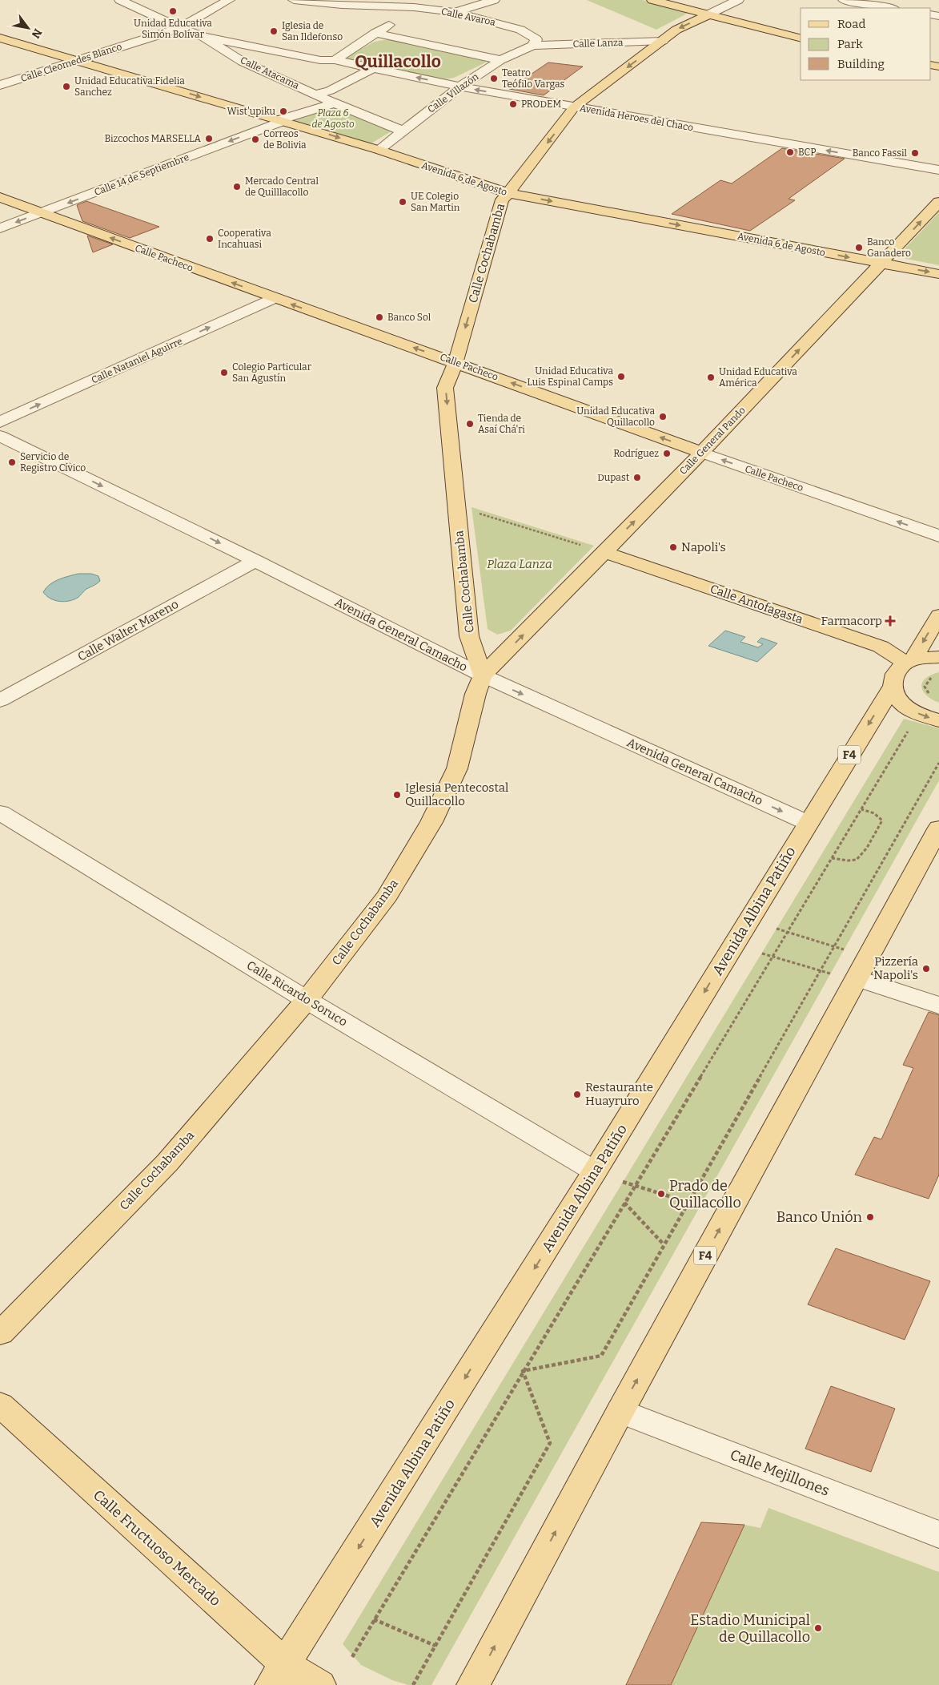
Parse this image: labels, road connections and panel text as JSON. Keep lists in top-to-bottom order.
{
  "streets": {
    "main road": [
      "Avenida 6 de Agosto",
      "Calle Cochabamba",
      "Calle Pacheco",
      "Calle General Pando",
      "Calle Antofagasta",
      "F4",
      "Avenida Albina Patiño",
      "Calle Fructuoso Mercado"
    ],
    "street": [
      "Calle Avaroa",
      "Calle Lanza",
      "Calle Cleomedes Blanco",
      "Calle Atacama",
      "Calle Villazón",
      "Avenida Heroes del Chaco",
      "Calle 14 de Septiembre",
      "Calle Nataniel Aguirre",
      "Calle Walter Mareno",
      "Avenida General Camacho",
      "Calle Ricardo Soruco",
      "Calle Mejillones"
    ]
  },
  "crossings": [
    ["Calle Avaroa", "Calle Lanza"],
    ["Calle Avaroa", "Calle Villazón"],
    ["Calle Lanza", "Calle Villazón"],
    ["Calle Lanza", "Calle Cochabamba"],
    ["Calle Cleomedes Blanco", "Calle Atacama"],
    ["Calle Cleomedes Blanco", "Avenida 6 de Agosto"],
    ["Calle Atacama", "Calle Villazón"],
    ["Calle Atacama", "Avenida Heroes del Chaco"],
    ["Calle Atacama", "Calle 14 de Septiembre"],
    ["Calle Villazón", "Avenida Heroes del Chaco"],
    ["Calle Villazón", "Avenida 6 de Agosto"],
    ["Avenida Heroes del Chaco", "Calle Cochabamba"],
    ["Calle 14 de Septiembre", "Avenida 6 de Agosto"],
    ["Calle 14 de Septiembre", "Calle Pacheco"],
    ["Avenida 6 de Agosto", "Calle Cochabamba"],
    ["Avenida 6 de Agosto", "Calle General Pando"],
    ["Calle Cochabamba", "Calle Pacheco"],
    ["Calle Cochabamba", "Calle General Pando"],
    ["Calle Cochabamba", "Avenida General Camacho"],
    ["Calle Cochabamba", "Calle Ricardo Soruco"],
    ["Calle Pacheco", "Calle Nataniel Aguirre"],
    ["Calle Pacheco", "Calle General Pando"],
    ["Calle General Pando", "Calle Antofagasta"],
    ["Calle General Pando", "Avenida General Camacho"],
    ["Calle Antofagasta", "F4"],
    ["Calle Walter Mareno", "Avenida General Camacho"],
    ["Avenida General Camacho", "Avenida Albina Patiño"],
    ["F4", "Avenida Albina Patiño"],
    ["F4", "Calle Mejillones"],
    ["Avenida Albina Patiño", "Calle Ricardo Soruco"],
    ["Avenida Albina Patiño", "Calle Fructuoso Mercado"]
  ],
  "one_way": [
    "Avenida Heroes del Chaco",
    "Calle 14 de Septiembre",
    "Avenida 6 de Agosto",
    "Calle Pacheco",
    "Calle Nataniel Aguirre",
    "Calle General Pando",
    "Avenida General Camacho"
  ],
  "districts": ["Quillacollo"],
  "parks": ["Plaza 6 de Agosto", "Plaza Lanza"],
  "places": {
    "other": [
      "Unidad Educativa Simón Bolívar",
      "Iglesia de San Ildefonso",
      "Teatro Teófilo Vargas",
      "Unidad Educativa.Fidelia Sanchez",
      "PRODEM",
      "Wist'upiku",
      "Bizcochos MARSELLA",
      "Correos de Bolivia",
      "BCP",
      "Banco Fassil",
      "Mercado Central de Quilllacollo",
      "UE Colegio San Martin",
      "Cooperativa Incahuasi",
      "Banco Ganadero",
      "Banco Sol",
      "Colegio Particular San Agustín",
      "Unidad Educativa Luis Espinal Camps",
      "Unidad Educativa América",
      "Unidad Educativa Quillacollo",
      "Tienda de Asaí Chá'ri",
      "Rodríguez",
      "Servicio de Registro Cívico",
      "Dupast",
      "Napoli's",
      "Iglesia Pentecostal Quillacollo",
      "Pizzería Napoli's",
      "Restaurante Huayruro",
      "Prado de Quillacollo",
      "Banco Unión",
      "Estadio Municipal de Quillacollo"
    ],
    "health": ["Farmacorp"]
  },
  "legend": ["Road", "Park", "Building"],
  "north": "bottom right"
}
